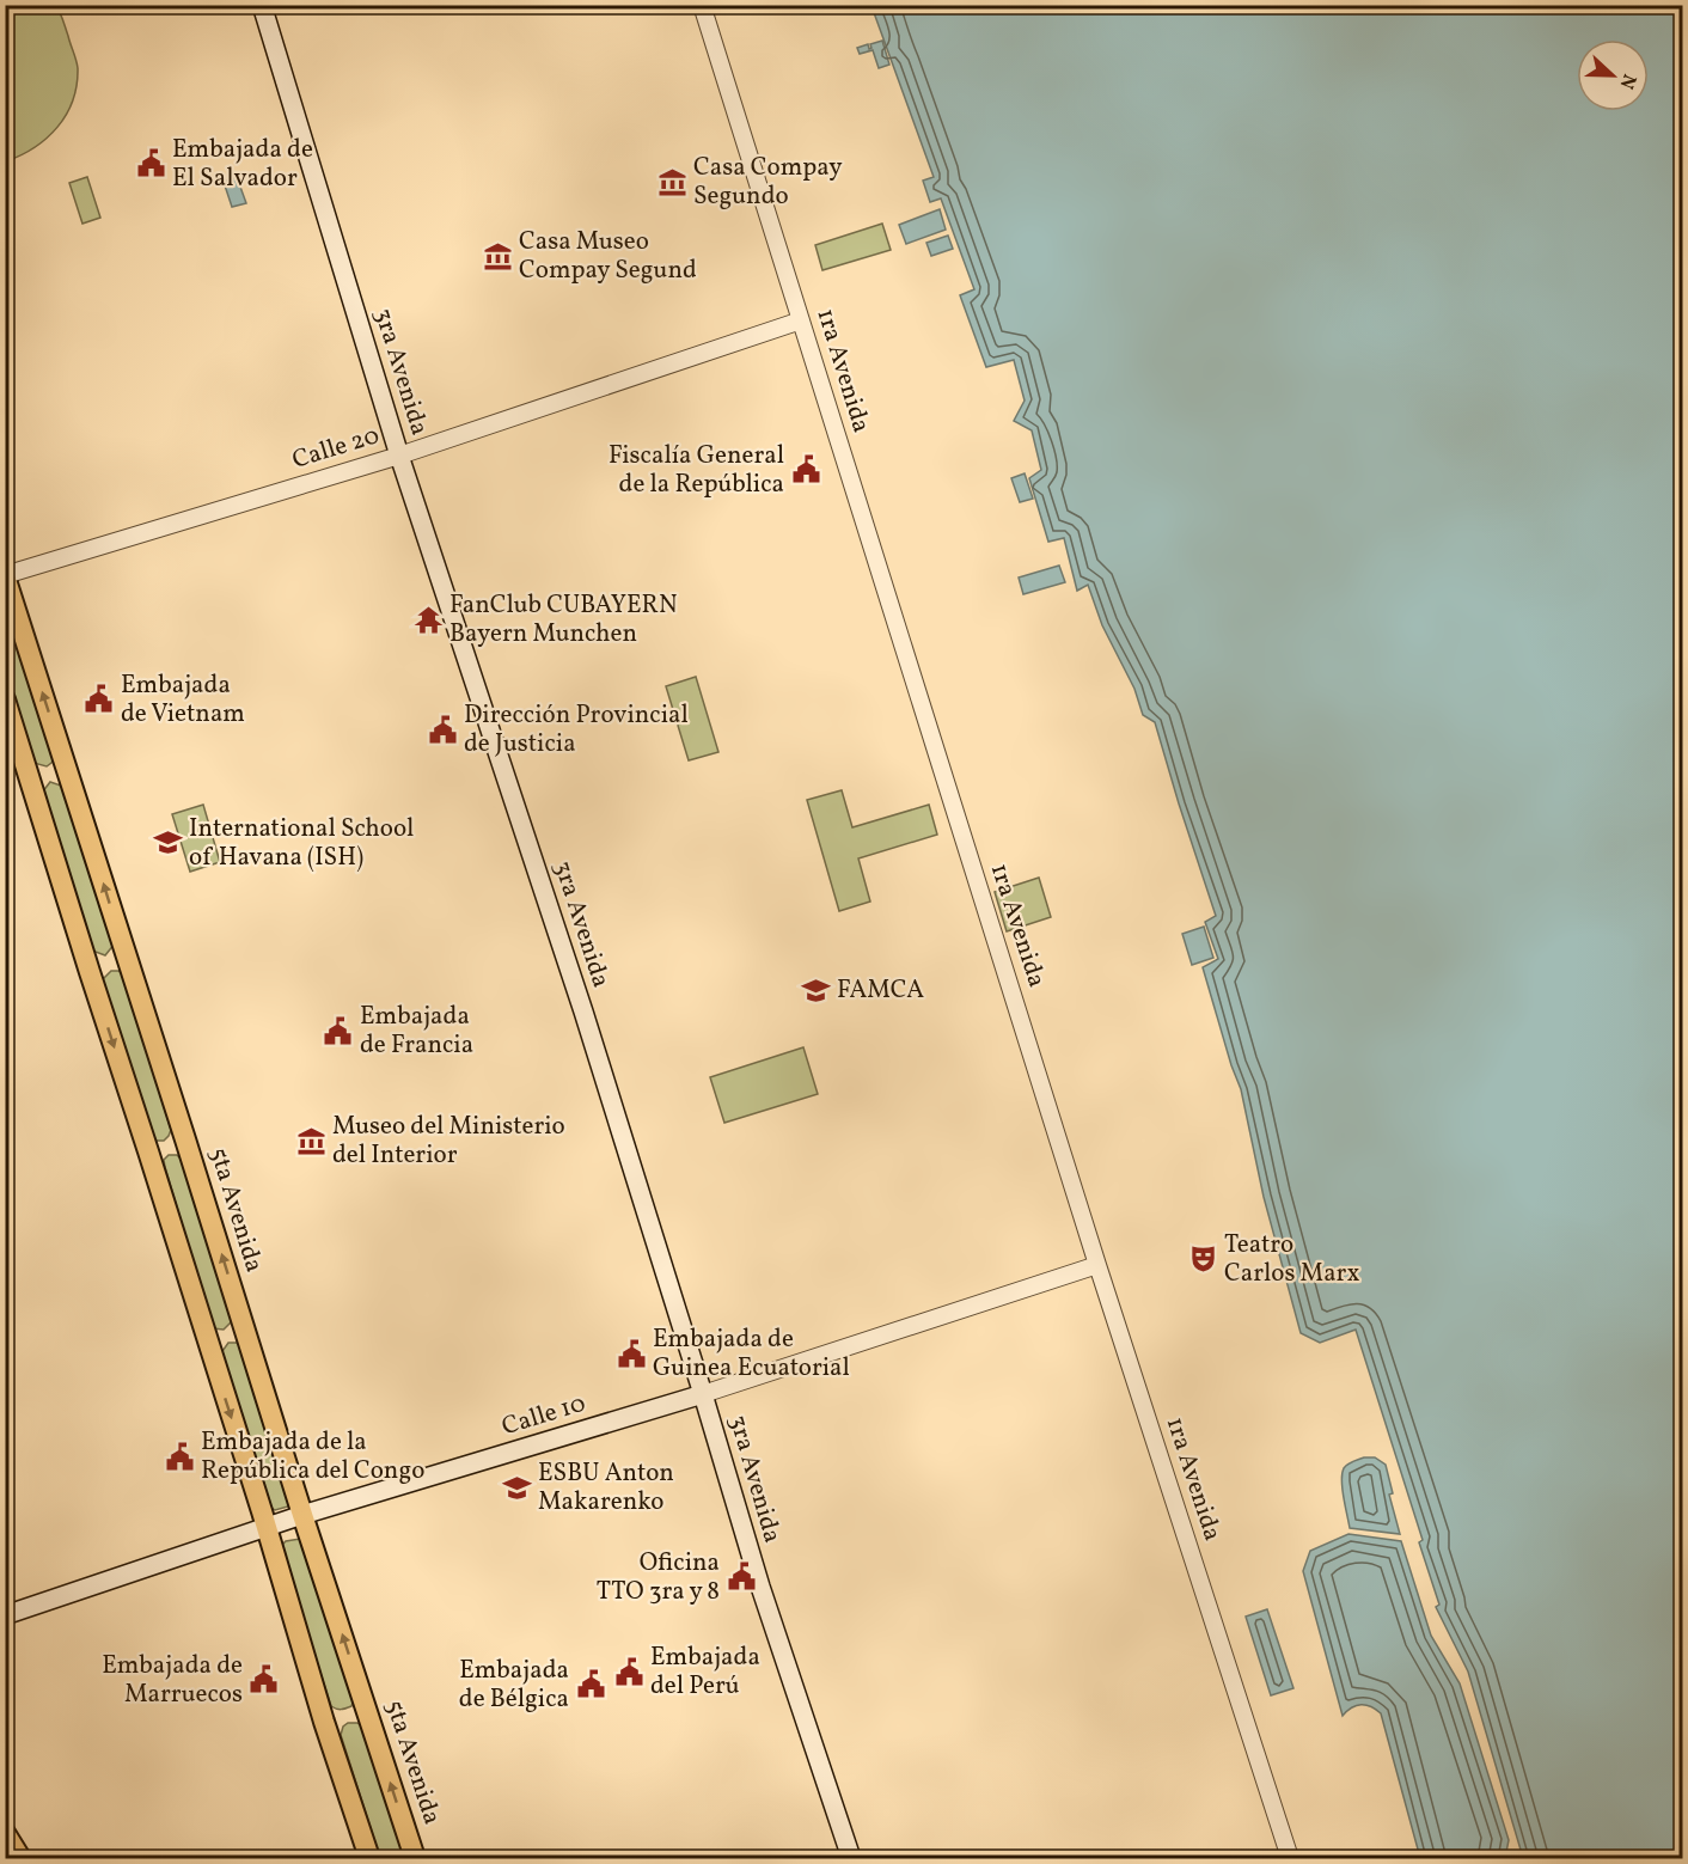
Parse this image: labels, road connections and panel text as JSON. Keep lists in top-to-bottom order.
{
  "streets": {
    "main road": ["3ra Avenida", "5ta Avenida", "Calle 10"],
    "street": ["1ra Avenida", "Calle 20"]
  },
  "crossings": [
    ["1ra Avenida", "Calle 20"],
    ["1ra Avenida", "Calle 10"],
    ["3ra Avenida", "Calle 20"],
    ["3ra Avenida", "Calle 10"],
    ["Calle 20", "5ta Avenida"],
    ["5ta Avenida", "Calle 10"]
  ],
  "places": {
    "public building": [
      "Embajada de El Salvador",
      "Fiscalía General de la República",
      "Embajada de Vietnam",
      "Dirección Provincial de Justicia",
      "Embajada de Francia",
      "Embajada de Guinea Ecuatorial",
      "Embajada de la República del Congo",
      "Oficina TTO 3ra y 8",
      "Embajada del Perú",
      "Embajada de Marruecos",
      "Embajada de Bélgica"
    ],
    "museum": ["Casa Compay Segundo", "Casa Museo Compay Segund", "Museo del Ministerio del Interior"],
    "temple": ["FanClub CUBAYERN Bayern Munchen"],
    "school or university": ["International School of Havana (ISH)", "FAMCA", "ESBU Anton Makarenko"],
    "theatre": ["Teatro Carlos Marx"]
  },
  "north": "right"
}
